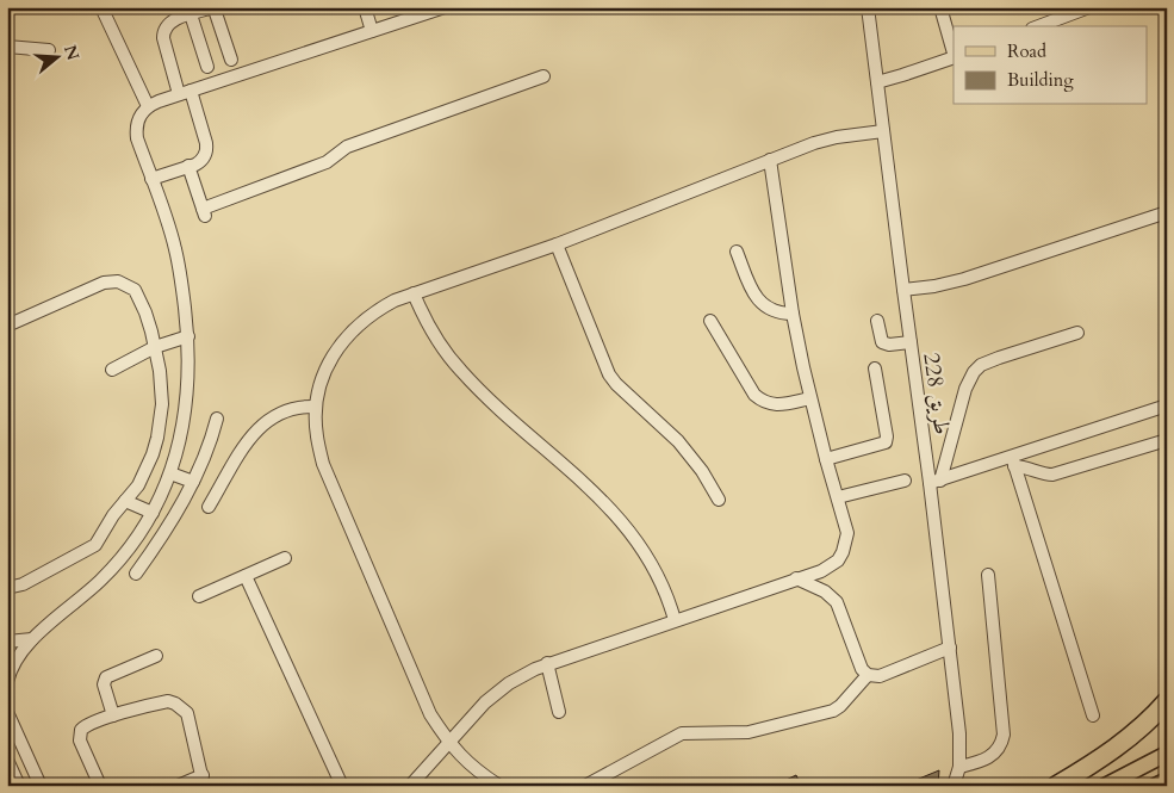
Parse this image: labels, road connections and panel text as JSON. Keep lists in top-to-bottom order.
{
  "streets": {
    "street": ["طريق 228"]
  },
  "legend": ["Road", "Building"],
  "north": "right"
}
